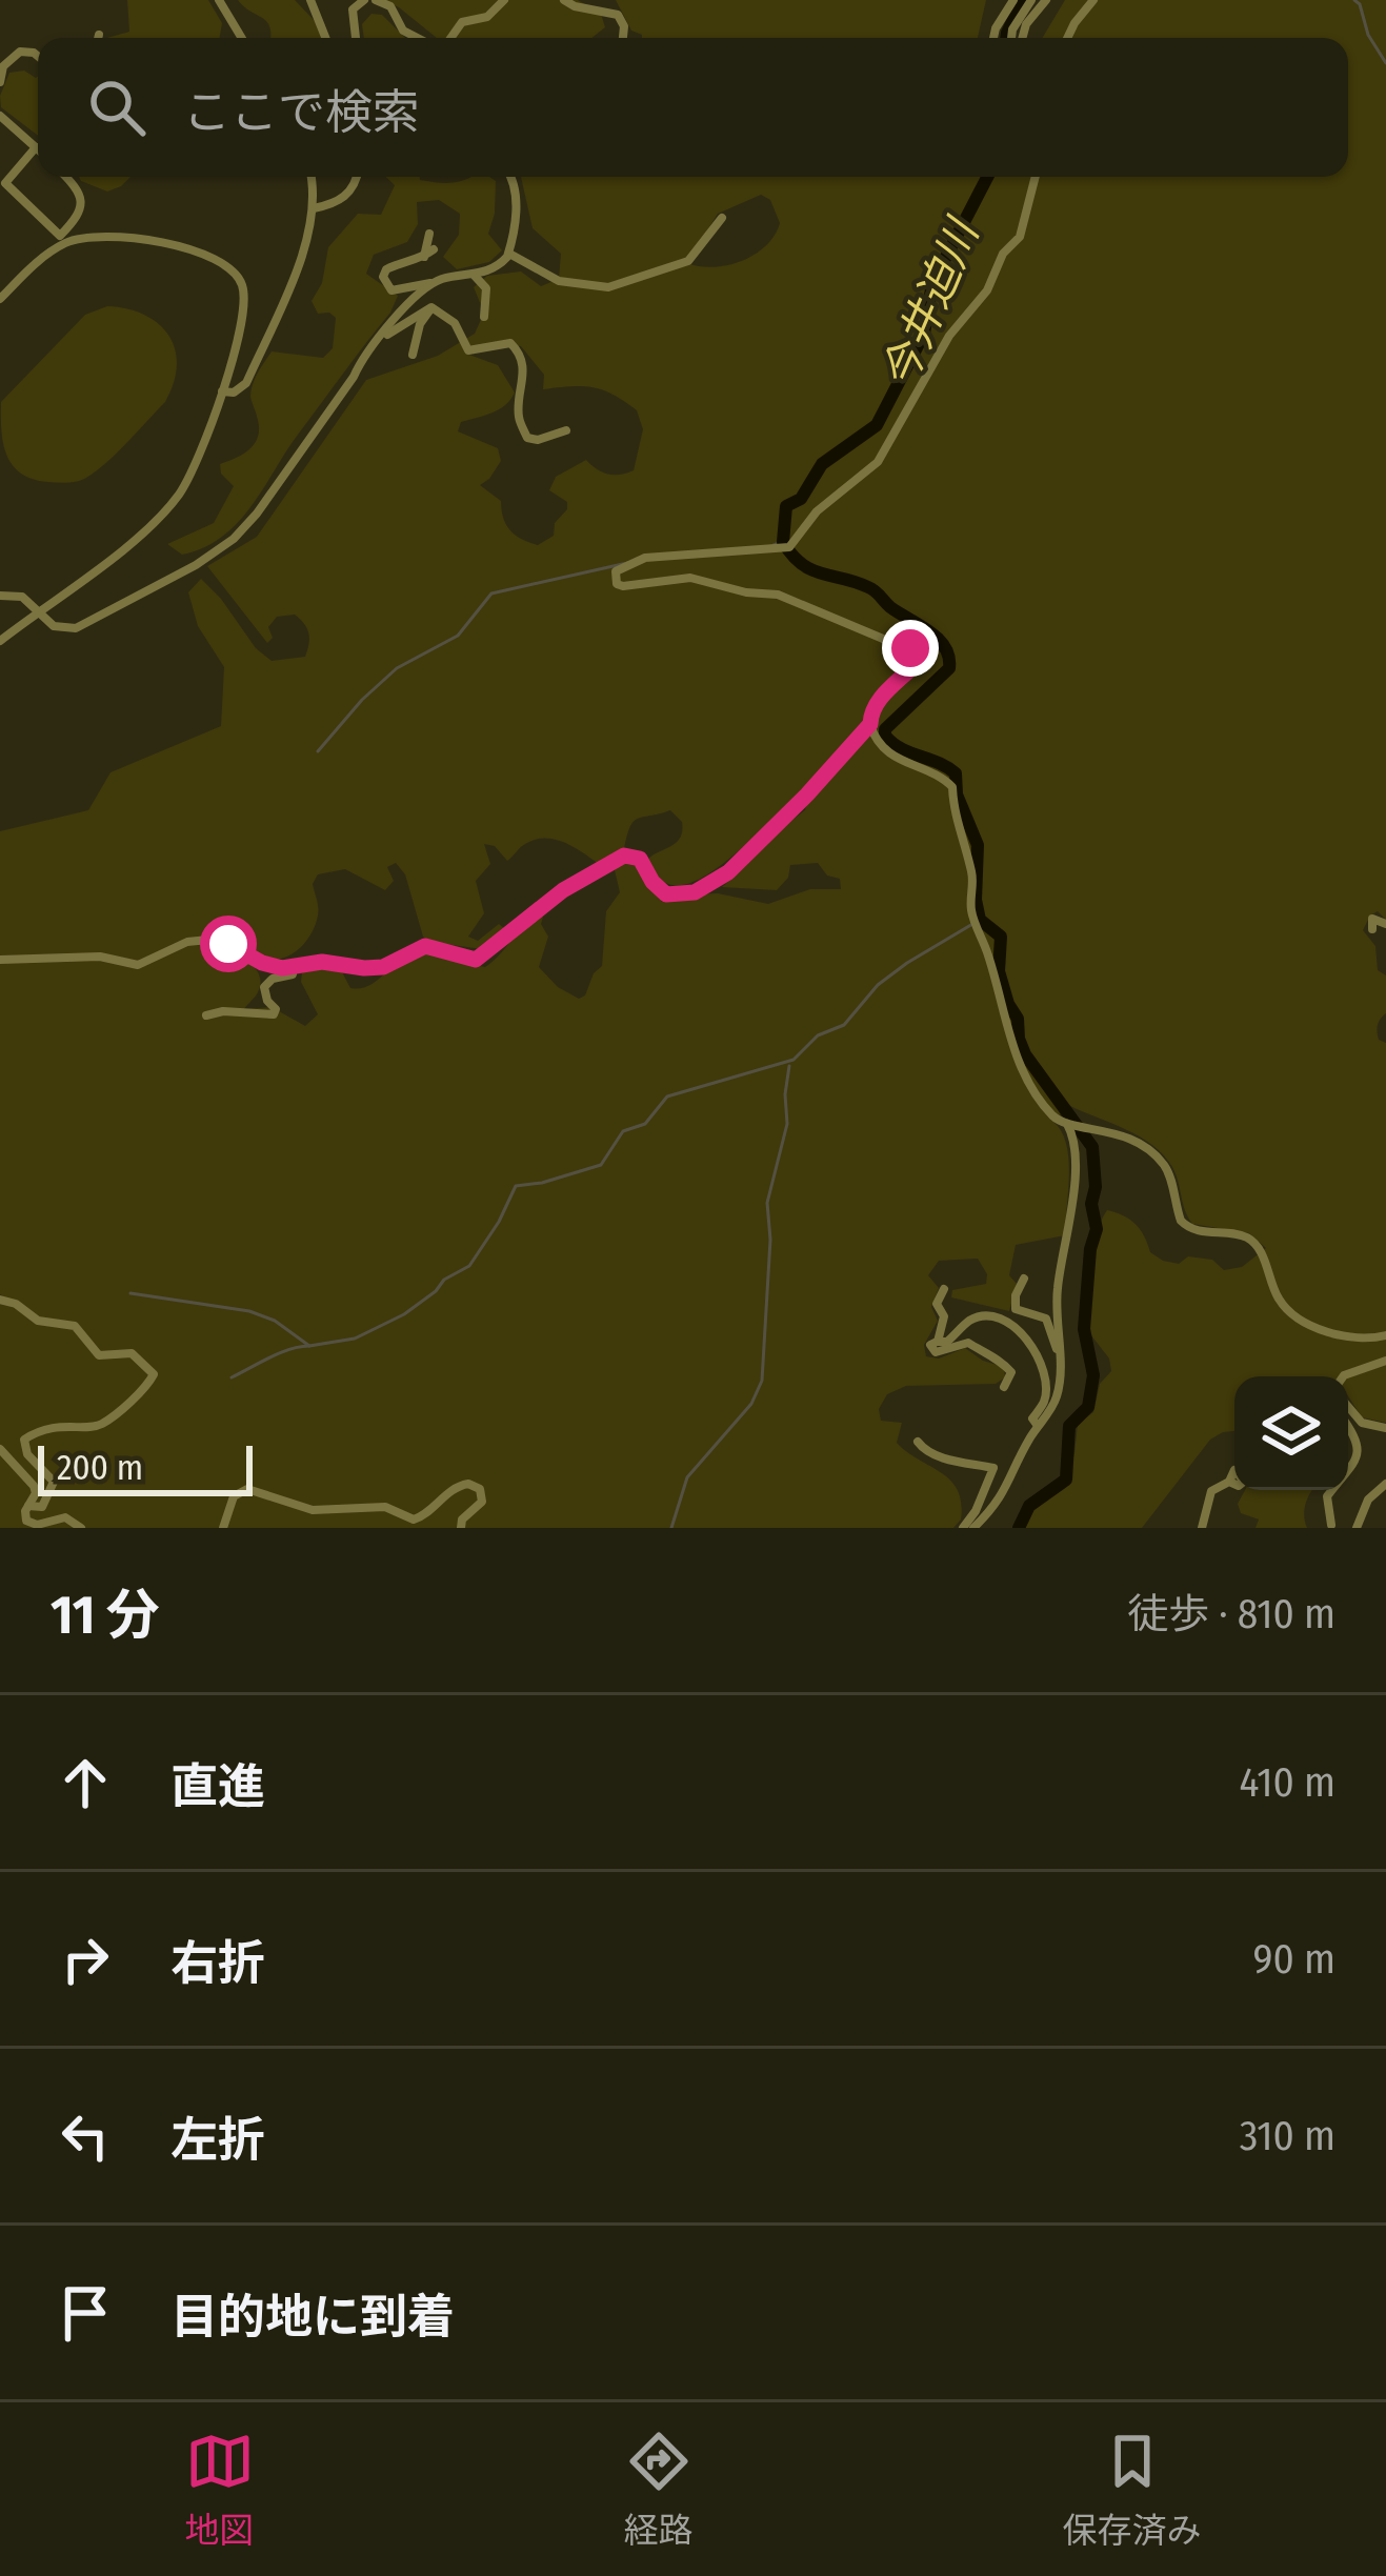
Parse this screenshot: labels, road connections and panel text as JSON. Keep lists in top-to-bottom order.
{
  "water": ["今井迫川"],
  "scale_bar": "200 m",
  "page": {
    "search": "ここで検索",
    "scale": "200 m",
    "heading": ["11 分", "徒歩 · 810 m"],
    "list": [
      ["直進", "410 m"],
      ["右折", "90 m"],
      ["左折", "310 m"],
      "目的地に到着"
    ],
    "nav": ["地図", "経路", "保存済み"]
  }
}
